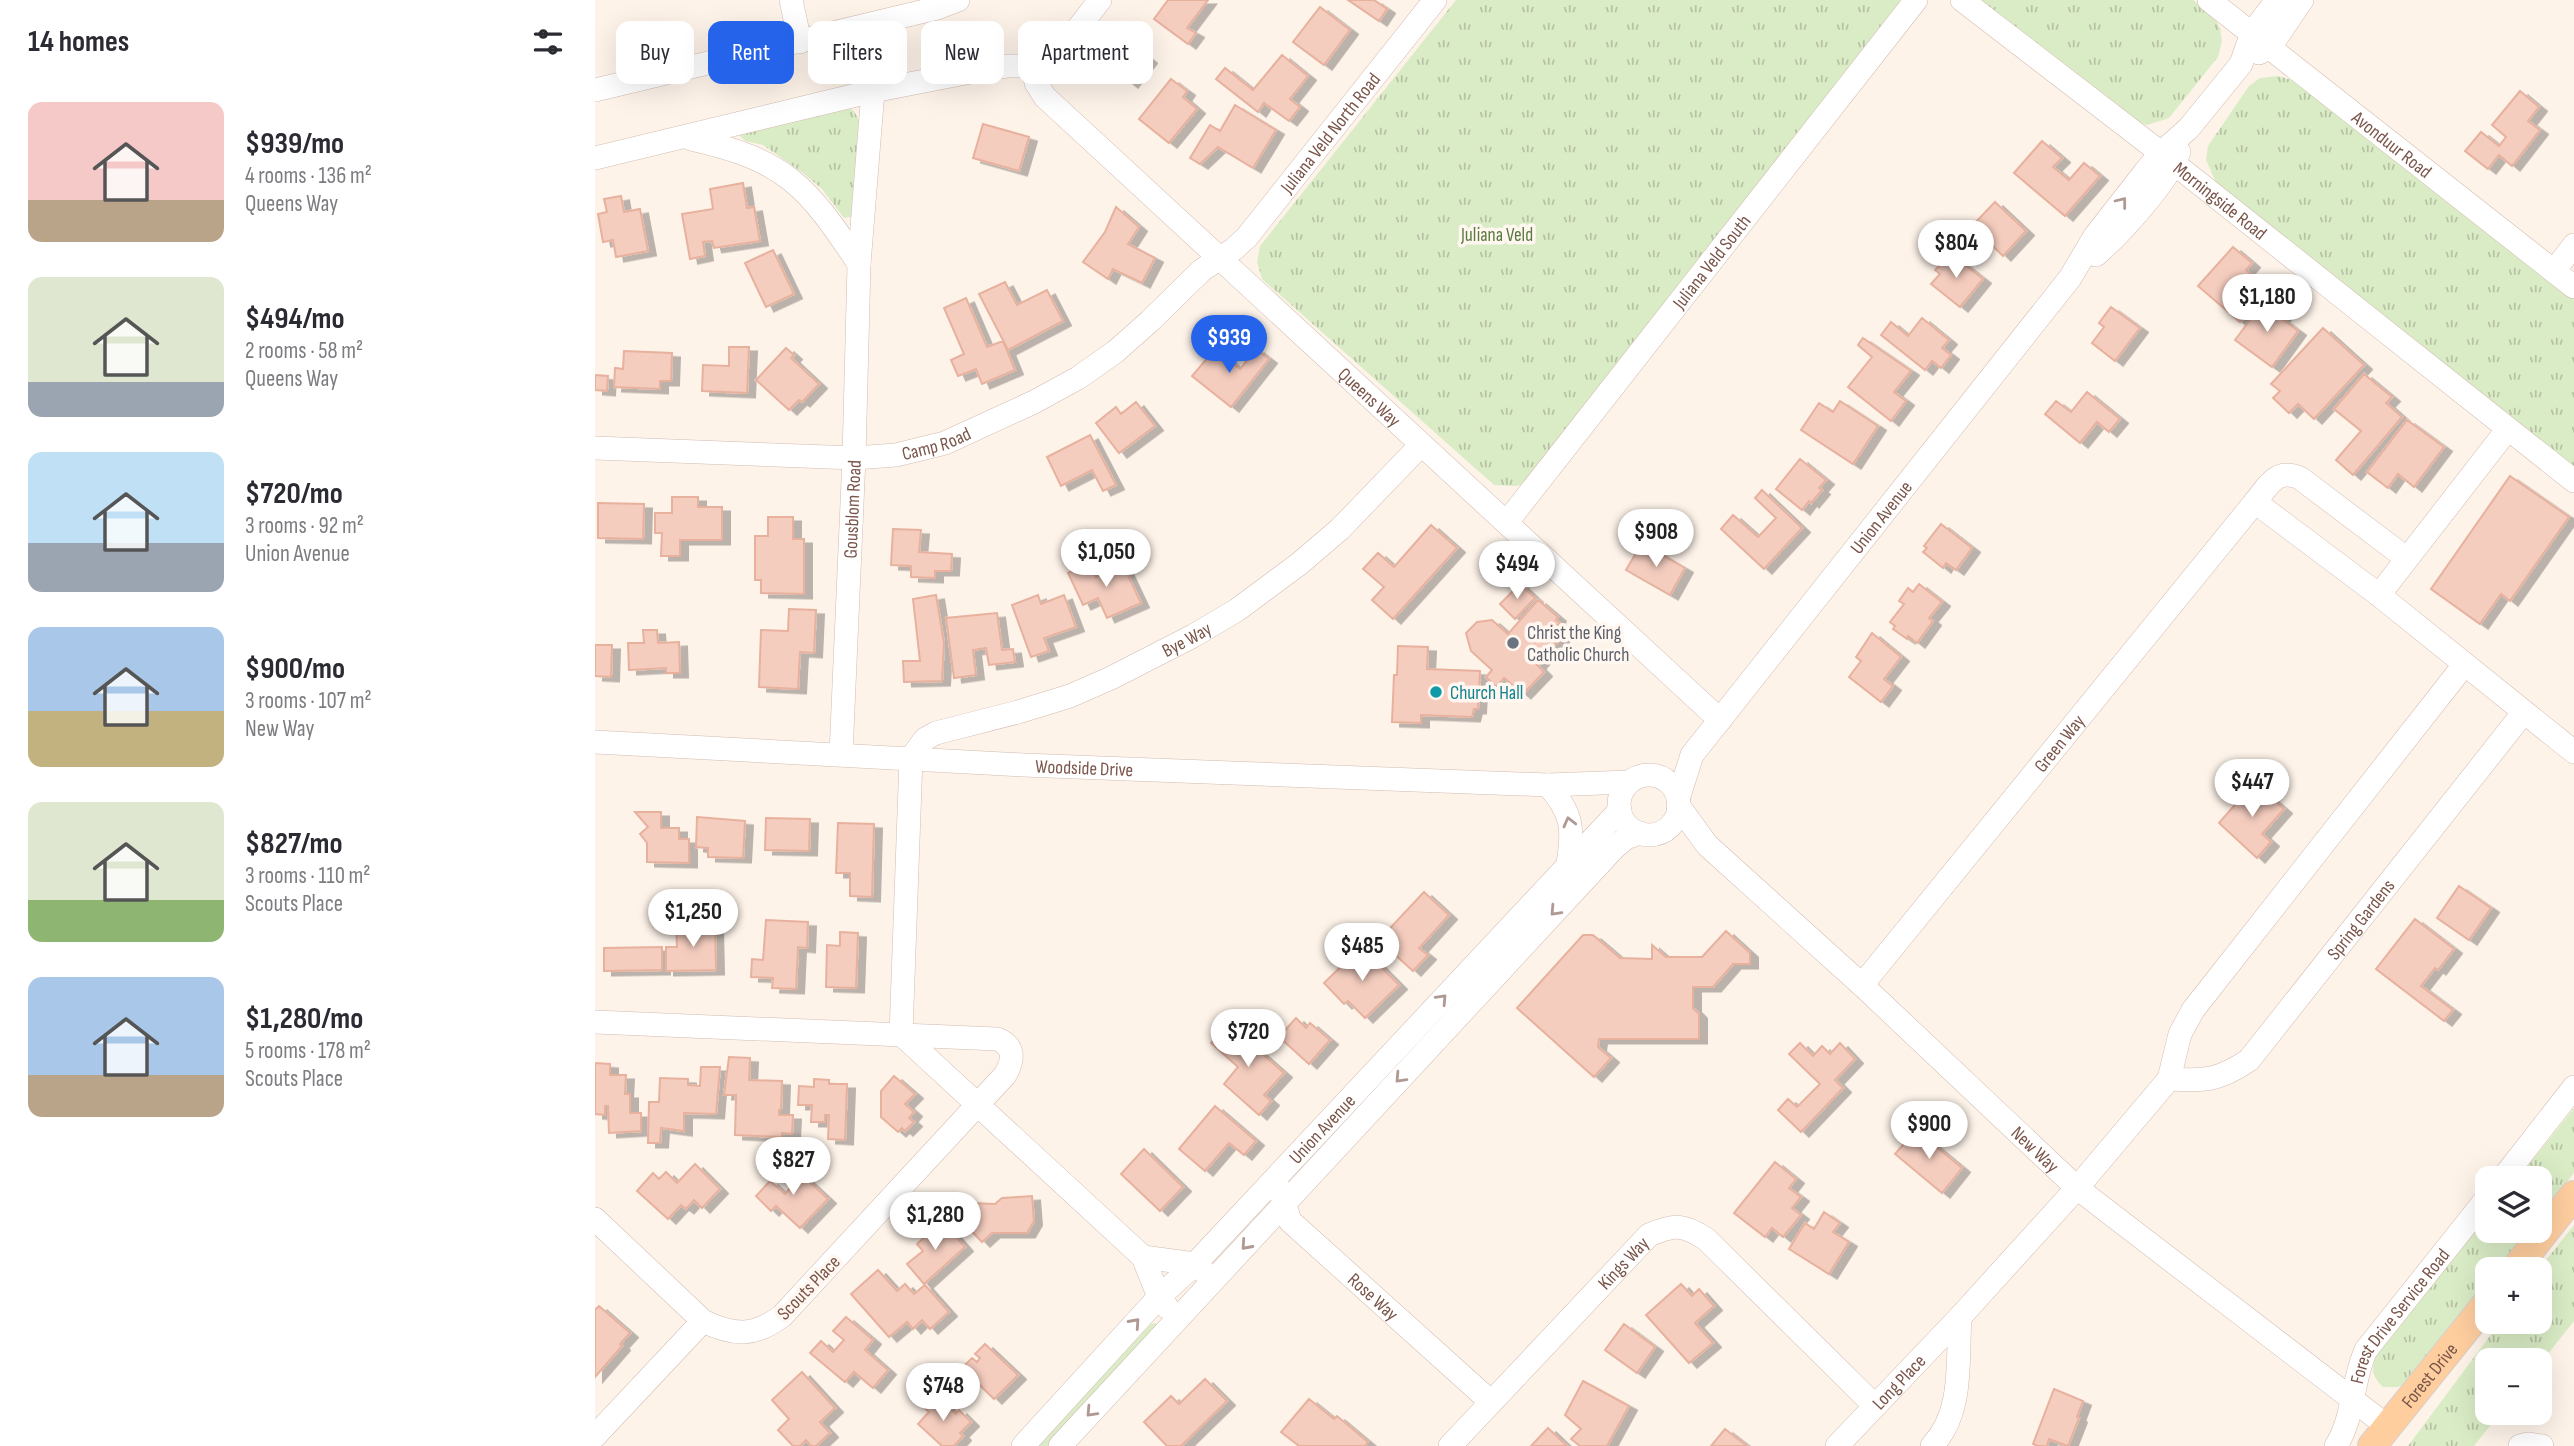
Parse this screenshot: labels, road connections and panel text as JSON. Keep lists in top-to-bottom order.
{
  "streets": {
    "main road": ["Forest Drive"],
    "street": [
      "Juliana Veld North Road",
      "Avonduur Road",
      "Morningside Road",
      "Juliana Veld South",
      "Queens Way",
      "Camp Road",
      "Gousblom Road",
      "Union Avenue",
      "Bye Way",
      "Green Way",
      "Woodside Drive",
      "Spring Gardens",
      "New Way",
      "Kings Way",
      "Scouts Place",
      "Rose Way",
      "Forest Drive Service Road",
      "Long Place"
    ]
  },
  "crossings": [
    ["Juliana Veld North Road", "Queens Way"],
    ["Juliana Veld North Road", "Camp Road"],
    ["Avonduur Road", "Union Avenue"],
    ["Morningside Road", "Union Avenue"],
    ["Juliana Veld South", "Queens Way"],
    ["Queens Way", "Camp Road"],
    ["Queens Way", "Union Avenue"],
    ["Queens Way", "Bye Way"],
    ["Camp Road", "Gousblom Road"],
    ["Gousblom Road", "Woodside Drive"],
    ["Union Avenue", "Woodside Drive"],
    ["Union Avenue", "New Way"],
    ["Union Avenue", "Rose Way"],
    ["Bye Way", "Woodside Drive"],
    ["Green Way", "New Way"],
    ["Woodside Drive", "New Way"],
    ["New Way", "Forest Drive Service Road"],
    ["New Way", "Forest Drive"],
    ["New Way", "Long Place"],
    ["Kings Way", "Rose Way"],
    ["Kings Way", "Long Place"]
  ],
  "parks": ["Juliana Veld"],
  "places": ["Christ the King Catholic Church", "Church Hall"],
  "page": {
    "heading": "14 homes",
    "chip": [
      "Buy",
      "Rent",
      "Filters",
      "New",
      "Apartment"
    ],
    "list": [
      {
        "name": "$939/mo",
        "note": "4 rooms · 136 m² · Queens Way"
      },
      {
        "name": "$494/mo",
        "note": "2 rooms · 58 m² · Queens Way"
      },
      {
        "name": "$720/mo",
        "note": "3 rooms · 92 m² · Union Avenue"
      },
      {
        "name": "$900/mo",
        "note": "3 rooms · 107 m² · New Way"
      },
      {
        "name": "$827/mo",
        "note": "3 rooms · 110 m² · Scouts Place"
      },
      {
        "name": "$1,280/mo",
        "note": "5 rooms · 178 m² · Scouts Place"
      }
    ],
    "price": [
      "$804",
      "$1,180",
      "$939",
      "$908",
      "$1,050",
      "$494",
      "$447",
      "$1,250",
      "$485",
      "$720",
      "$900",
      "$827",
      "$1,280",
      "$748"
    ],
    "map_buttons": ["+", "−"]
  }
}
